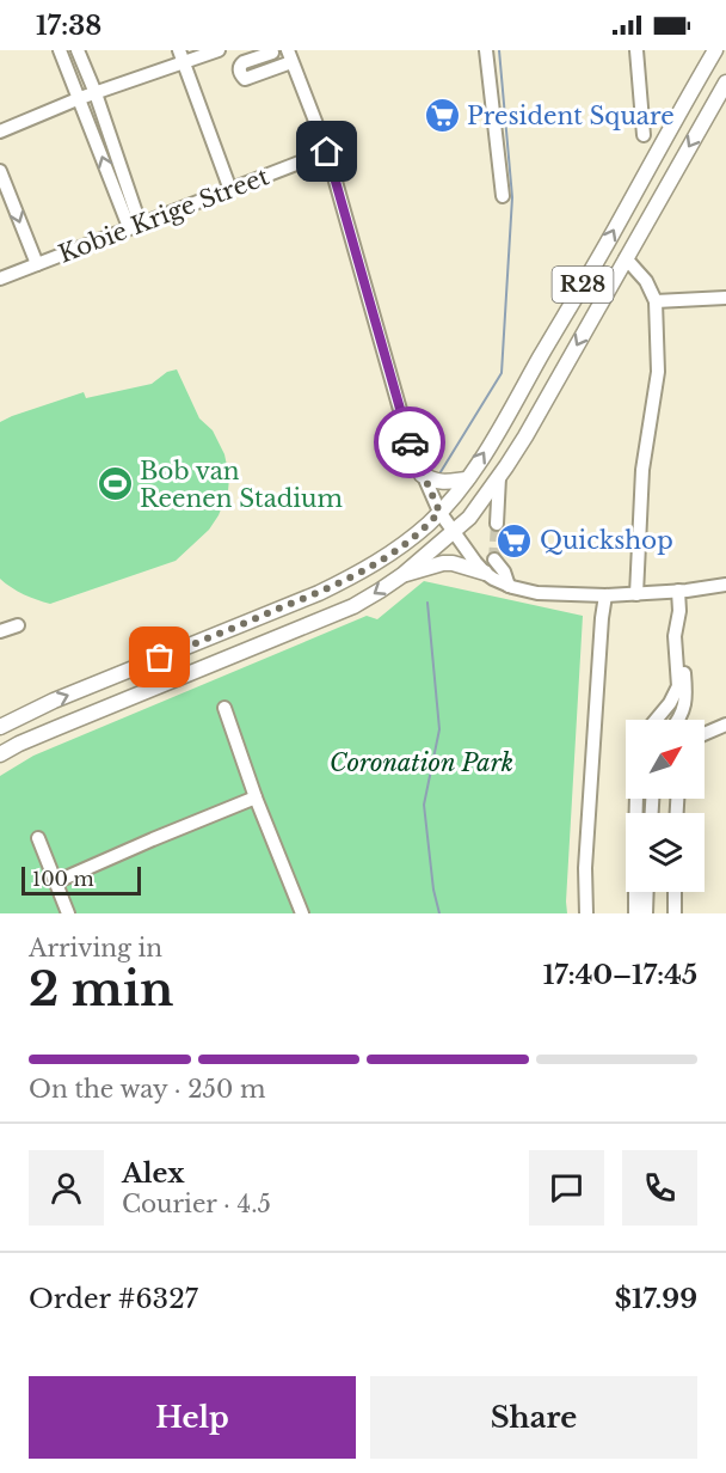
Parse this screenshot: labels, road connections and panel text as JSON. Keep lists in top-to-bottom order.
{
  "streets": {
    "main road": ["R28"],
    "street": ["Kobie Krige Street"]
  },
  "parks": ["Coronation Park"],
  "places": {
    "supermarket": ["President Square", "Quickshop"],
    "sports": ["Bob van Reenen Stadium"]
  },
  "scale_bar": "100 m",
  "north": "top right",
  "page": {
    "status": "17:38",
    "scale": "100 m",
    "heading": ["2 min", "Arriving in", "17:40–17:45"],
    "panel": [
      "Alex",
      "Courier · 4.5",
      "Order #6327",
      "$17.99"
    ],
    "bar": "On the way · 250 m",
    "buttons": ["Help", "Share"]
  }
}
